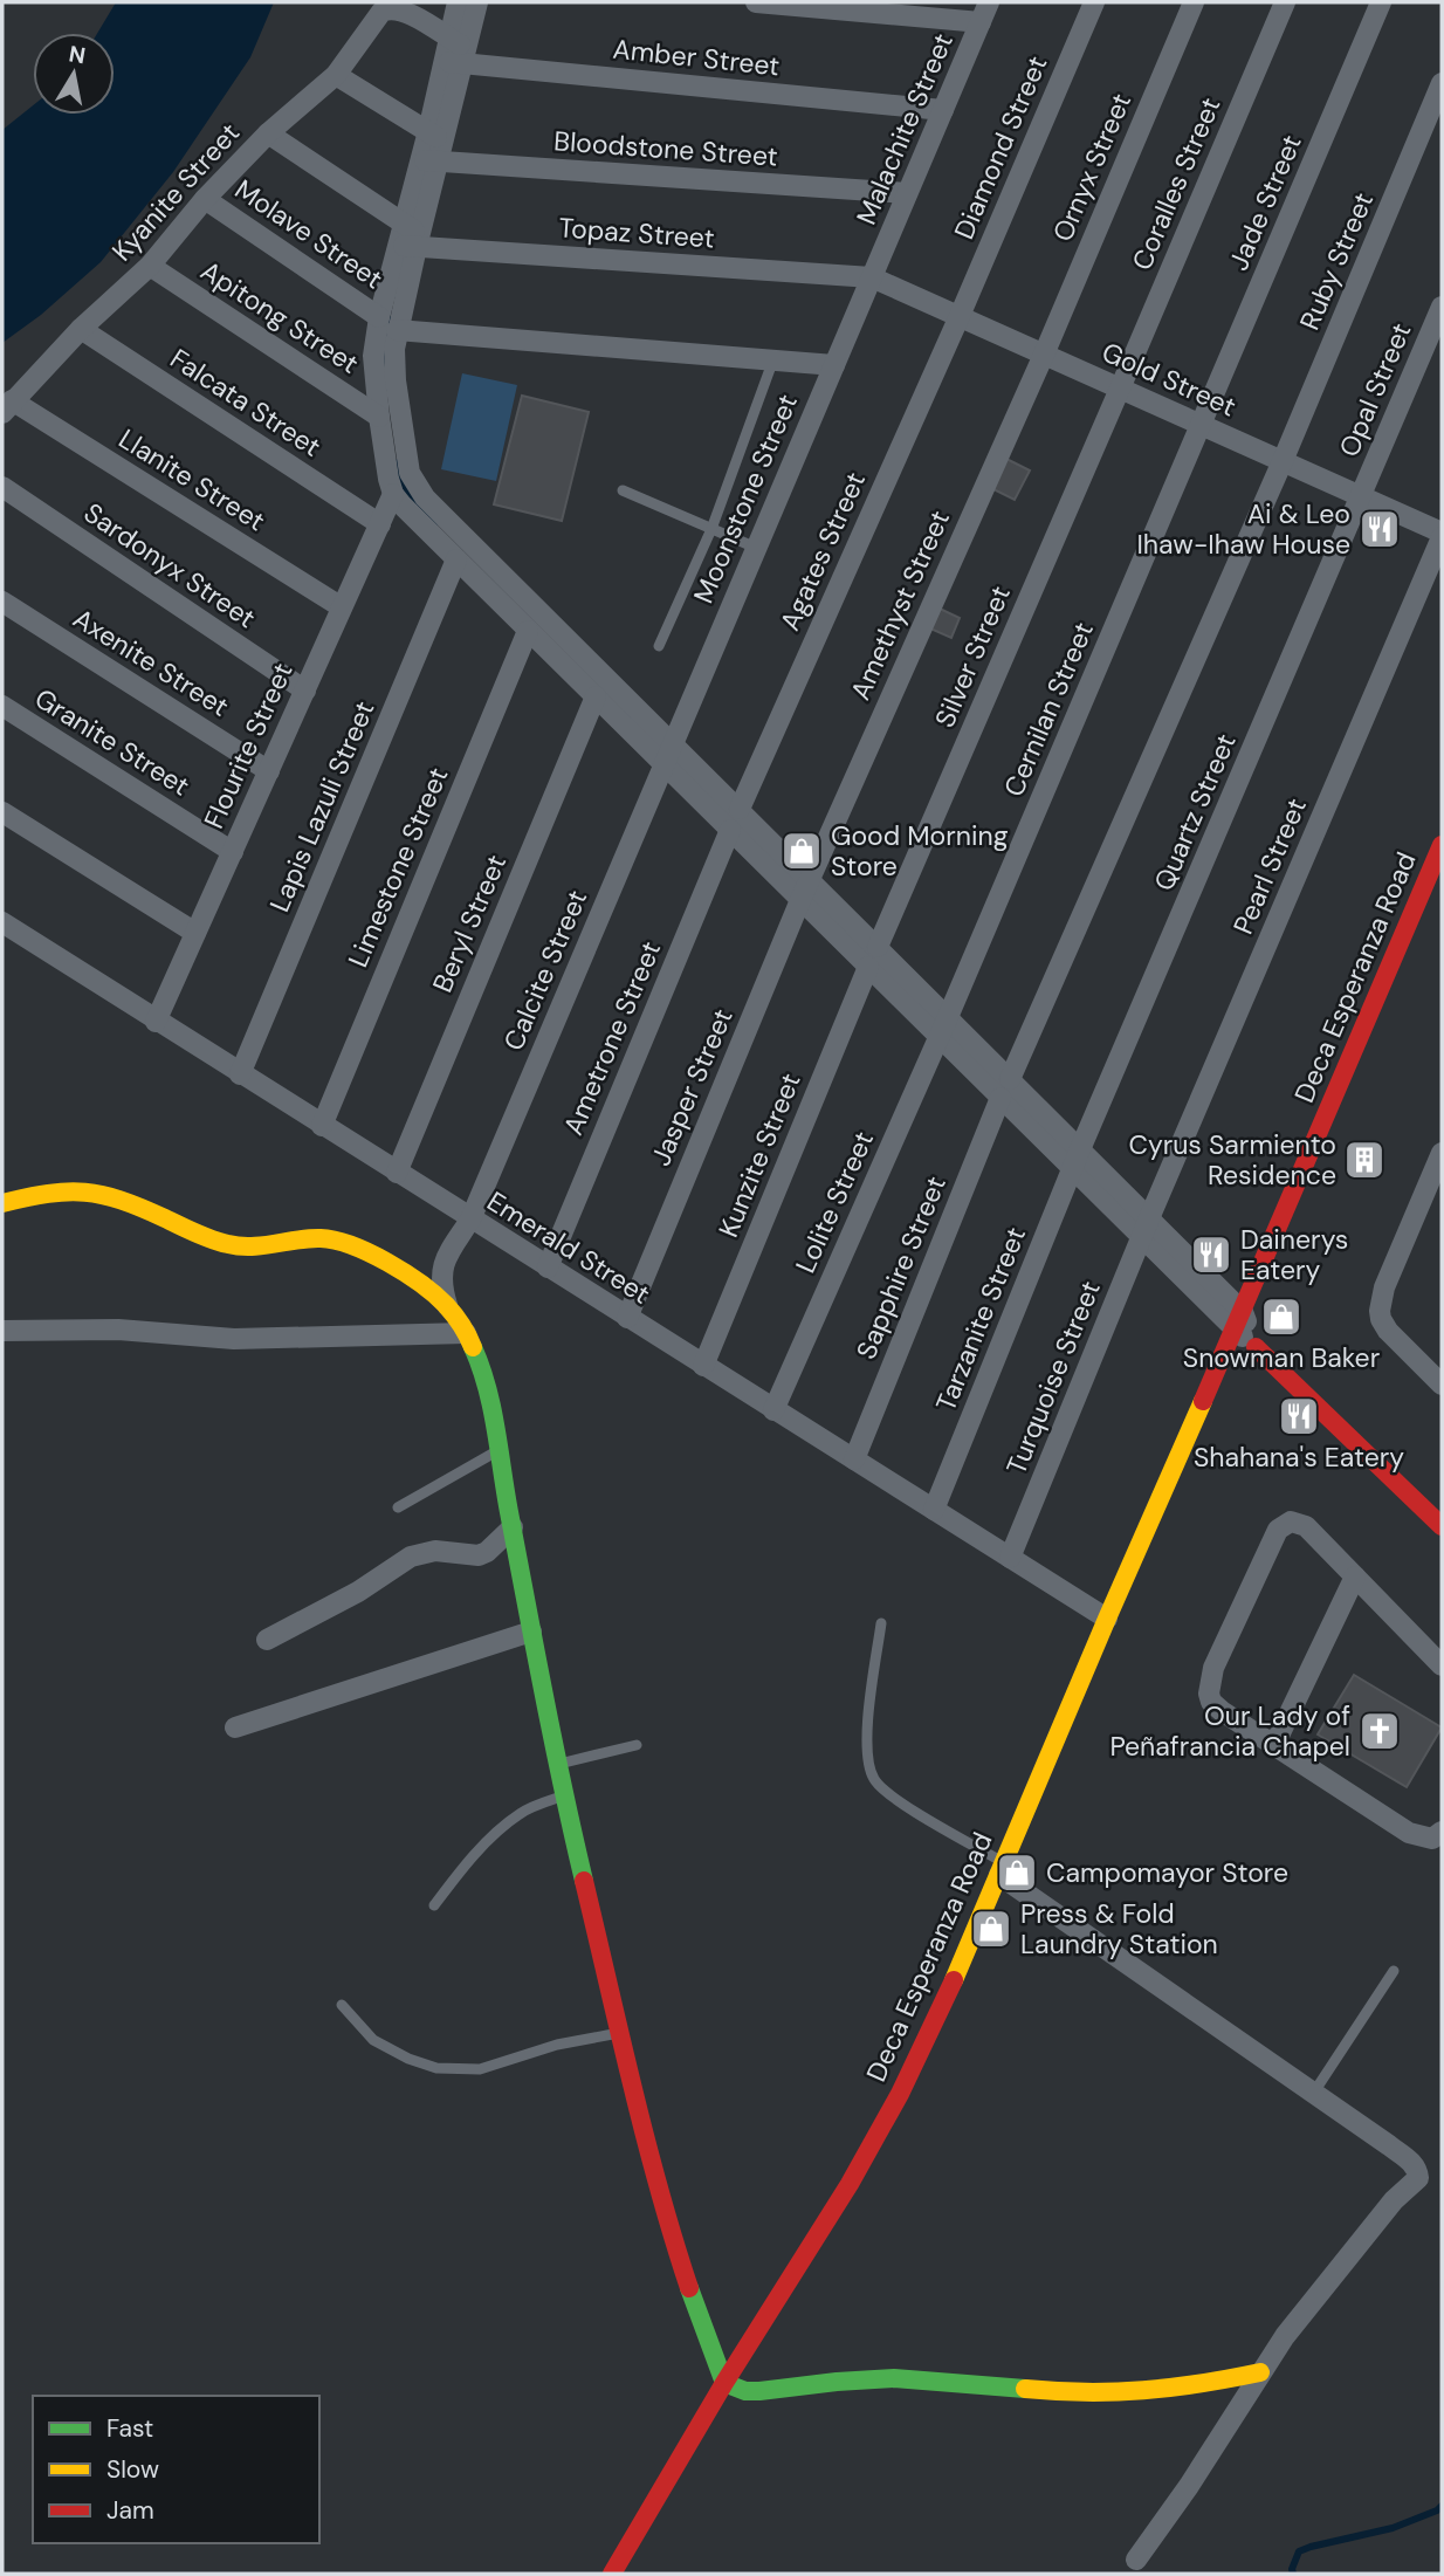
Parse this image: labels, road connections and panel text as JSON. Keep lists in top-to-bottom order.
{
  "streets": {
    "street": [
      "Amber Street",
      "Malachite Street",
      "Diamond Street",
      "Bloodstone Street",
      "Ornyx Street",
      "Coralles Street",
      "Kyanite Street",
      "Jade Street",
      "Topaz Street",
      "Molave Street",
      "Ruby Street",
      "Apitong Street",
      "Gold Street",
      "Opal Street",
      "Falcata Street",
      "Llanite Street",
      "Moonstone Street",
      "Agates Street",
      "Sardonyx Street",
      "Amethyst Street",
      "Silver Street",
      "Axenite Street",
      "Cernilan Street",
      "Granite Street",
      "Flourite Street",
      "Lapis Lazuli Street",
      "Quartz Street",
      "Pearl Street",
      "Limestone Street",
      "Beryl Street",
      "Calcite Street",
      "Deca Esperanza Road",
      "Ametrone Street",
      "Jasper Street",
      "Kunzite Street",
      "Lolite Street",
      "Emerald Street",
      "Sapphire Street",
      "Tarzanite Street",
      "Turquoise Street"
    ]
  },
  "crossings": [
    ["Amber Street", "Malachite Street"],
    ["Amber Street", "Kyanite Street"],
    ["Malachite Street", "Bloodstone Street"],
    ["Malachite Street", "Topaz Street"],
    ["Malachite Street", "Gold Street"],
    ["Malachite Street", "Moonstone Street"],
    ["Diamond Street", "Gold Street"],
    ["Diamond Street", "Agates Street"],
    ["Ornyx Street", "Gold Street"],
    ["Ornyx Street", "Amethyst Street"],
    ["Coralles Street", "Gold Street"],
    ["Coralles Street", "Silver Street"],
    ["Kyanite Street", "Molave Street"],
    ["Kyanite Street", "Apitong Street"],
    ["Kyanite Street", "Falcata Street"],
    ["Kyanite Street", "Llanite Street"],
    ["Jade Street", "Gold Street"],
    ["Jade Street", "Cernilan Street"],
    ["Topaz Street", "Gold Street"],
    ["Topaz Street", "Moonstone Street"],
    ["Ruby Street", "Gold Street"],
    ["Ruby Street", "Sapphire Street"],
    ["Gold Street", "Opal Street"],
    ["Gold Street", "Moonstone Street"],
    ["Gold Street", "Agates Street"],
    ["Gold Street", "Amethyst Street"],
    ["Gold Street", "Silver Street"],
    ["Gold Street", "Cernilan Street"],
    ["Gold Street", "Quartz Street"],
    ["Gold Street", "Pearl Street"],
    ["Opal Street", "Quartz Street"],
    ["Falcata Street", "Flourite Street"],
    ["Llanite Street", "Flourite Street"],
    ["Moonstone Street", "Calcite Street"],
    ["Sardonyx Street", "Flourite Street"],
    ["Amethyst Street", "Jasper Street"],
    ["Silver Street", "Kunzite Street"],
    ["Axenite Street", "Flourite Street"],
    ["Cernilan Street", "Lolite Street"],
    ["Granite Street", "Flourite Street"],
    ["Flourite Street", "Emerald Street"],
    ["Lapis Lazuli Street", "Emerald Street"],
    ["Quartz Street", "Tarzanite Street"],
    ["Pearl Street", "Turquoise Street"],
    ["Limestone Street", "Emerald Street"],
    ["Beryl Street", "Emerald Street"],
    ["Calcite Street", "Emerald Street"],
    ["Deca Esperanza Road", "Emerald Street"],
    ["Ametrone Street", "Emerald Street"],
    ["Jasper Street", "Emerald Street"],
    ["Kunzite Street", "Emerald Street"],
    ["Lolite Street", "Emerald Street"],
    ["Emerald Street", "Sapphire Street"],
    ["Emerald Street", "Tarzanite Street"],
    ["Emerald Street", "Turquoise Street"]
  ],
  "places": {
    "restaurant": ["Ai & Leo Ihaw-Ihaw House", "Dainerys Eatery", "Shahana's Eatery"],
    "shop": [
      "Good Morning Store",
      "Snowman Baker",
      "Campomayor Store",
      "Press & Fold Laundry Station"
    ],
    "building": ["Cyrus Sarmiento Residence"],
    "church": ["Our Lady of Peñafrancia Chapel"]
  },
  "legend": ["Fast", "Slow", "Jam"],
  "north": "top"
}
